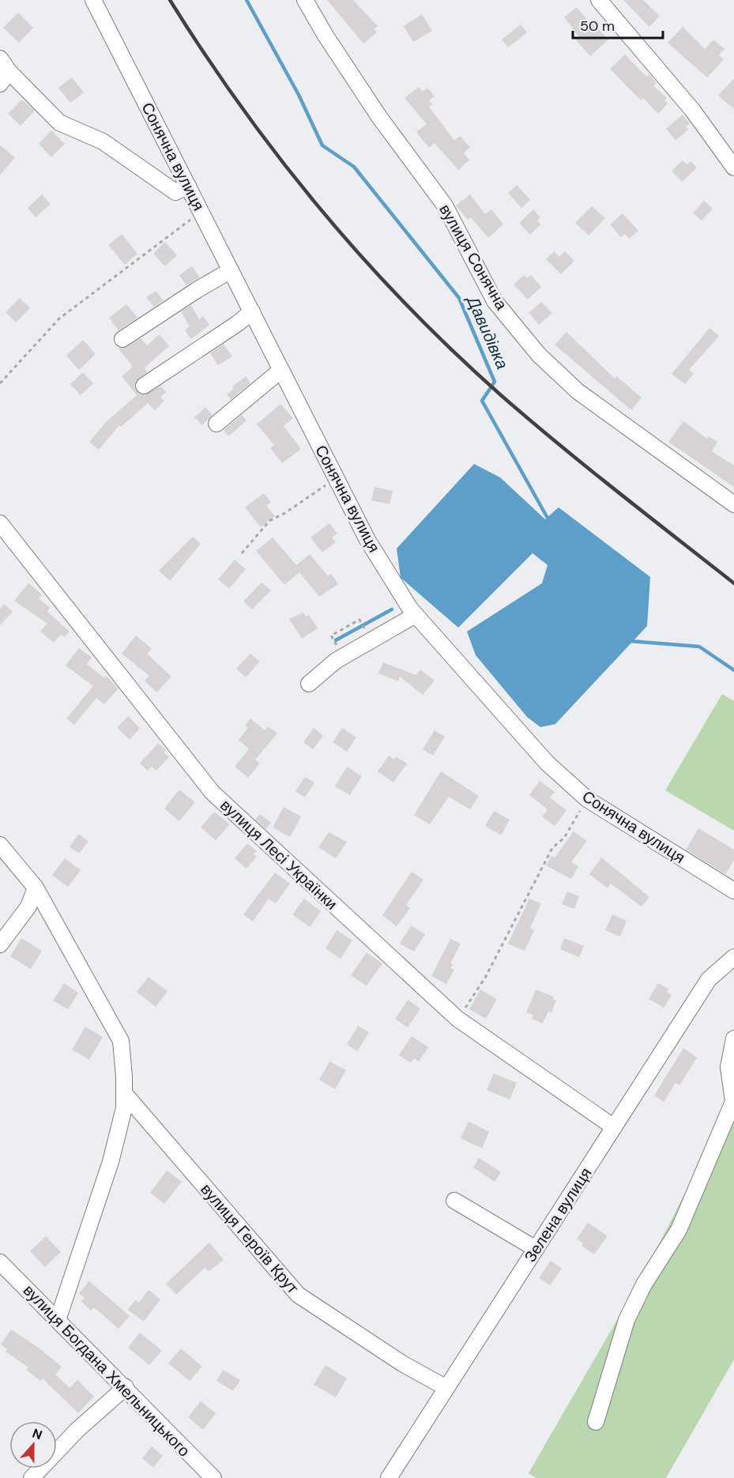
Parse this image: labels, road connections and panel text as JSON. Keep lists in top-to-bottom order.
{
  "streets": {
    "street": [
      "Сонячна вулиця",
      "вулиця Сонячна",
      "вулиця Лесі Українки",
      "Зелена вулиця",
      "вулиця Героїв Крут",
      "вулиця Богдана Хмельницького"
    ]
  },
  "crossings": [
    ["вулиця Лесі Українки", "Зелена вулиця"],
    ["Зелена вулиця", "вулиця Героїв Крут"]
  ],
  "water": ["Давидівка"],
  "scale_bar": "50 m",
  "north": "top"
}
